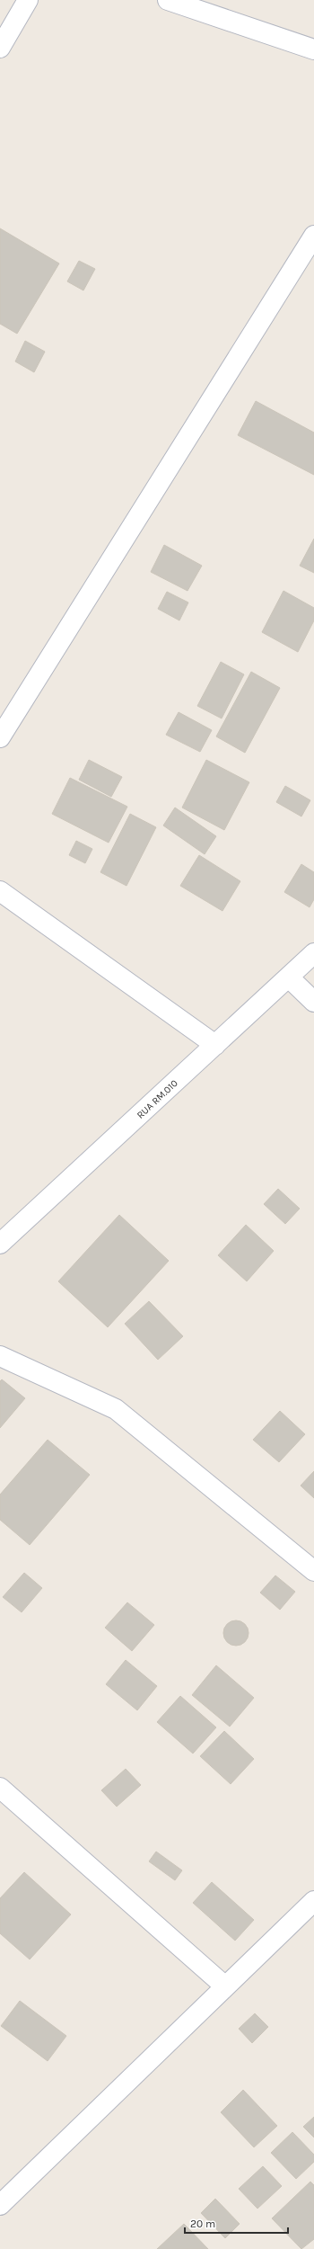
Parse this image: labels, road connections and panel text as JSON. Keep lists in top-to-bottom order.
{
  "streets": {
    "street": ["RUA RM.010"]
  },
  "scale_bar": "20 m"
}
